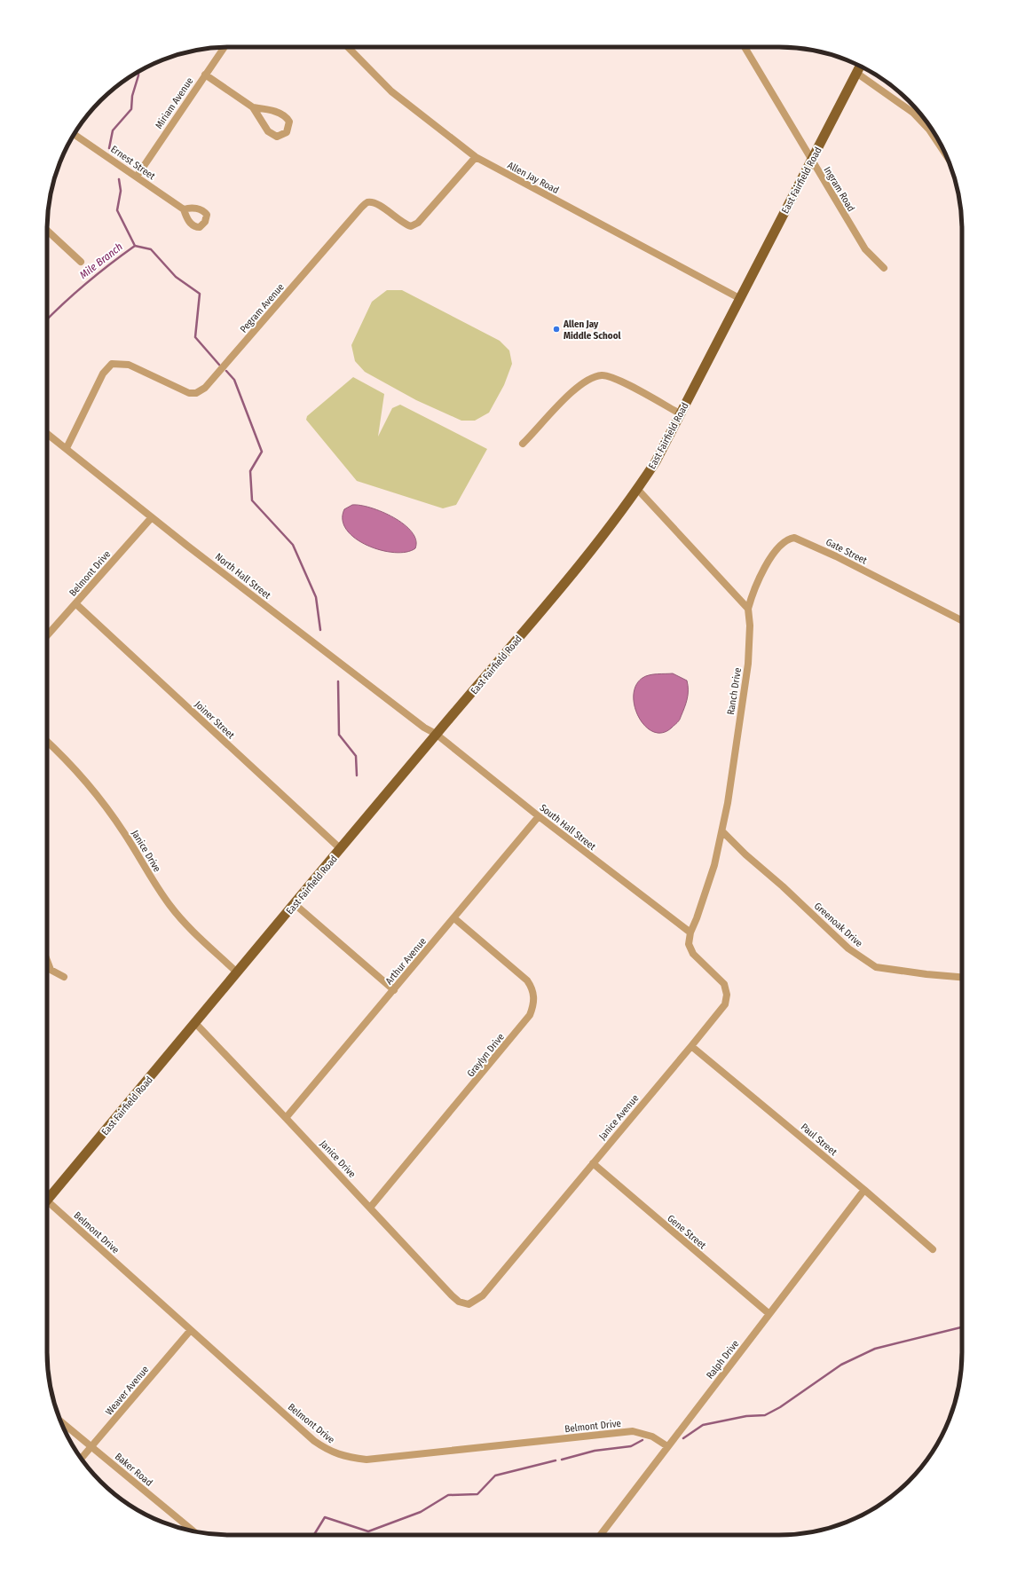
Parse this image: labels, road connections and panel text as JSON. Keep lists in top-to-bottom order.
{
  "streets": {
    "main road": ["East Fairfield Road"],
    "street": [
      "Miriam Avenue",
      "Ernest Street",
      "Allen Jay Road",
      "Ingram Road",
      "Pegram Avenue",
      "Gate Street",
      "Belmont Drive",
      "North Hall Street",
      "Ranch Drive",
      "Joiner Street",
      "South Hall Street",
      "Janice Drive",
      "Greenoak Drive",
      "Arthur Avenue",
      "Graylyn Drive",
      "Janice Avenue",
      "Paul Street",
      "Gene Street",
      "Ralph Drive",
      "Weaver Avenue",
      "Baker Road"
    ]
  },
  "crossings": [
    ["Miriam Avenue", "Ernest Street"],
    ["Allen Jay Road", "East Fairfield Road"],
    ["Allen Jay Road", "Pegram Avenue"],
    ["East Fairfield Road", "Ingram Road"],
    ["East Fairfield Road", "North Hall Street"],
    ["East Fairfield Road", "Joiner Street"],
    ["East Fairfield Road", "South Hall Street"],
    ["East Fairfield Road", "Janice Drive"],
    ["Pegram Avenue", "North Hall Street"],
    ["Gate Street", "Ranch Drive"],
    ["Belmont Drive", "North Hall Street"],
    ["Belmont Drive", "Joiner Street"],
    ["Belmont Drive", "Ralph Drive"],
    ["Belmont Drive", "Weaver Avenue"],
    ["North Hall Street", "South Hall Street"],
    ["Ranch Drive", "South Hall Street"],
    ["Ranch Drive", "Greenoak Drive"],
    ["Ranch Drive", "Janice Avenue"],
    ["South Hall Street", "Arthur Avenue"],
    ["South Hall Street", "Janice Avenue"],
    ["Janice Drive", "Arthur Avenue"],
    ["Janice Drive", "Graylyn Drive"],
    ["Janice Drive", "Janice Avenue"],
    ["Arthur Avenue", "Graylyn Drive"],
    ["Janice Avenue", "Paul Street"],
    ["Janice Avenue", "Gene Street"],
    ["Paul Street", "Ralph Drive"],
    ["Gene Street", "Ralph Drive"],
    ["Weaver Avenue", "Baker Road"]
  ],
  "water": ["Mile Branch"],
  "places": ["Allen Jay Middle School"]
}
